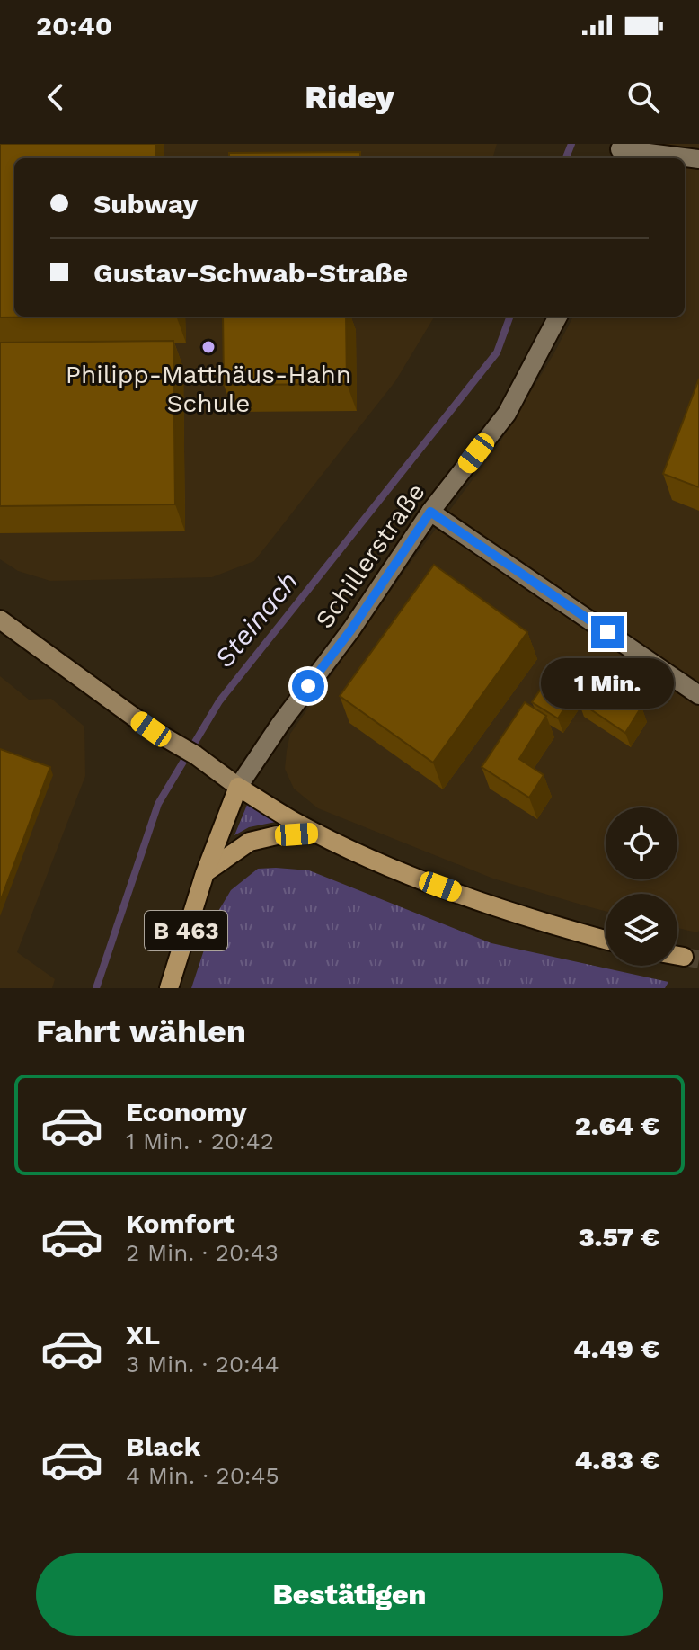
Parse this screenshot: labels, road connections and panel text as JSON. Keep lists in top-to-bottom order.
{
  "streets": {
    "main road": ["B 463"],
    "street": ["Schillerstraße"]
  },
  "crossings": [
    ["Schillerstraße", "B 463"]
  ],
  "water": ["Steinach"],
  "places": ["Philipp-Matthäus-Hahn Schule"],
  "page": {
    "status": "20:40",
    "header": "Ridey",
    "banner": ["Subway", "Gustav-Schwab-Straße"],
    "bubble": "1 Min.",
    "heading": "Fahrt wählen",
    "list": [
      {
        "name": "Economy",
        "note": "1 Min. · 20:42",
        "value": "2.64 €"
      },
      {
        "name": "Komfort",
        "note": "2 Min. · 20:43",
        "value": "3.57 €"
      },
      {
        "name": "XL",
        "note": "3 Min. · 20:44",
        "value": "4.49 €"
      },
      {
        "name": "Black",
        "note": "4 Min. · 20:45",
        "value": "4.83 €"
      }
    ],
    "buttons": "Bestätigen"
  }
}
